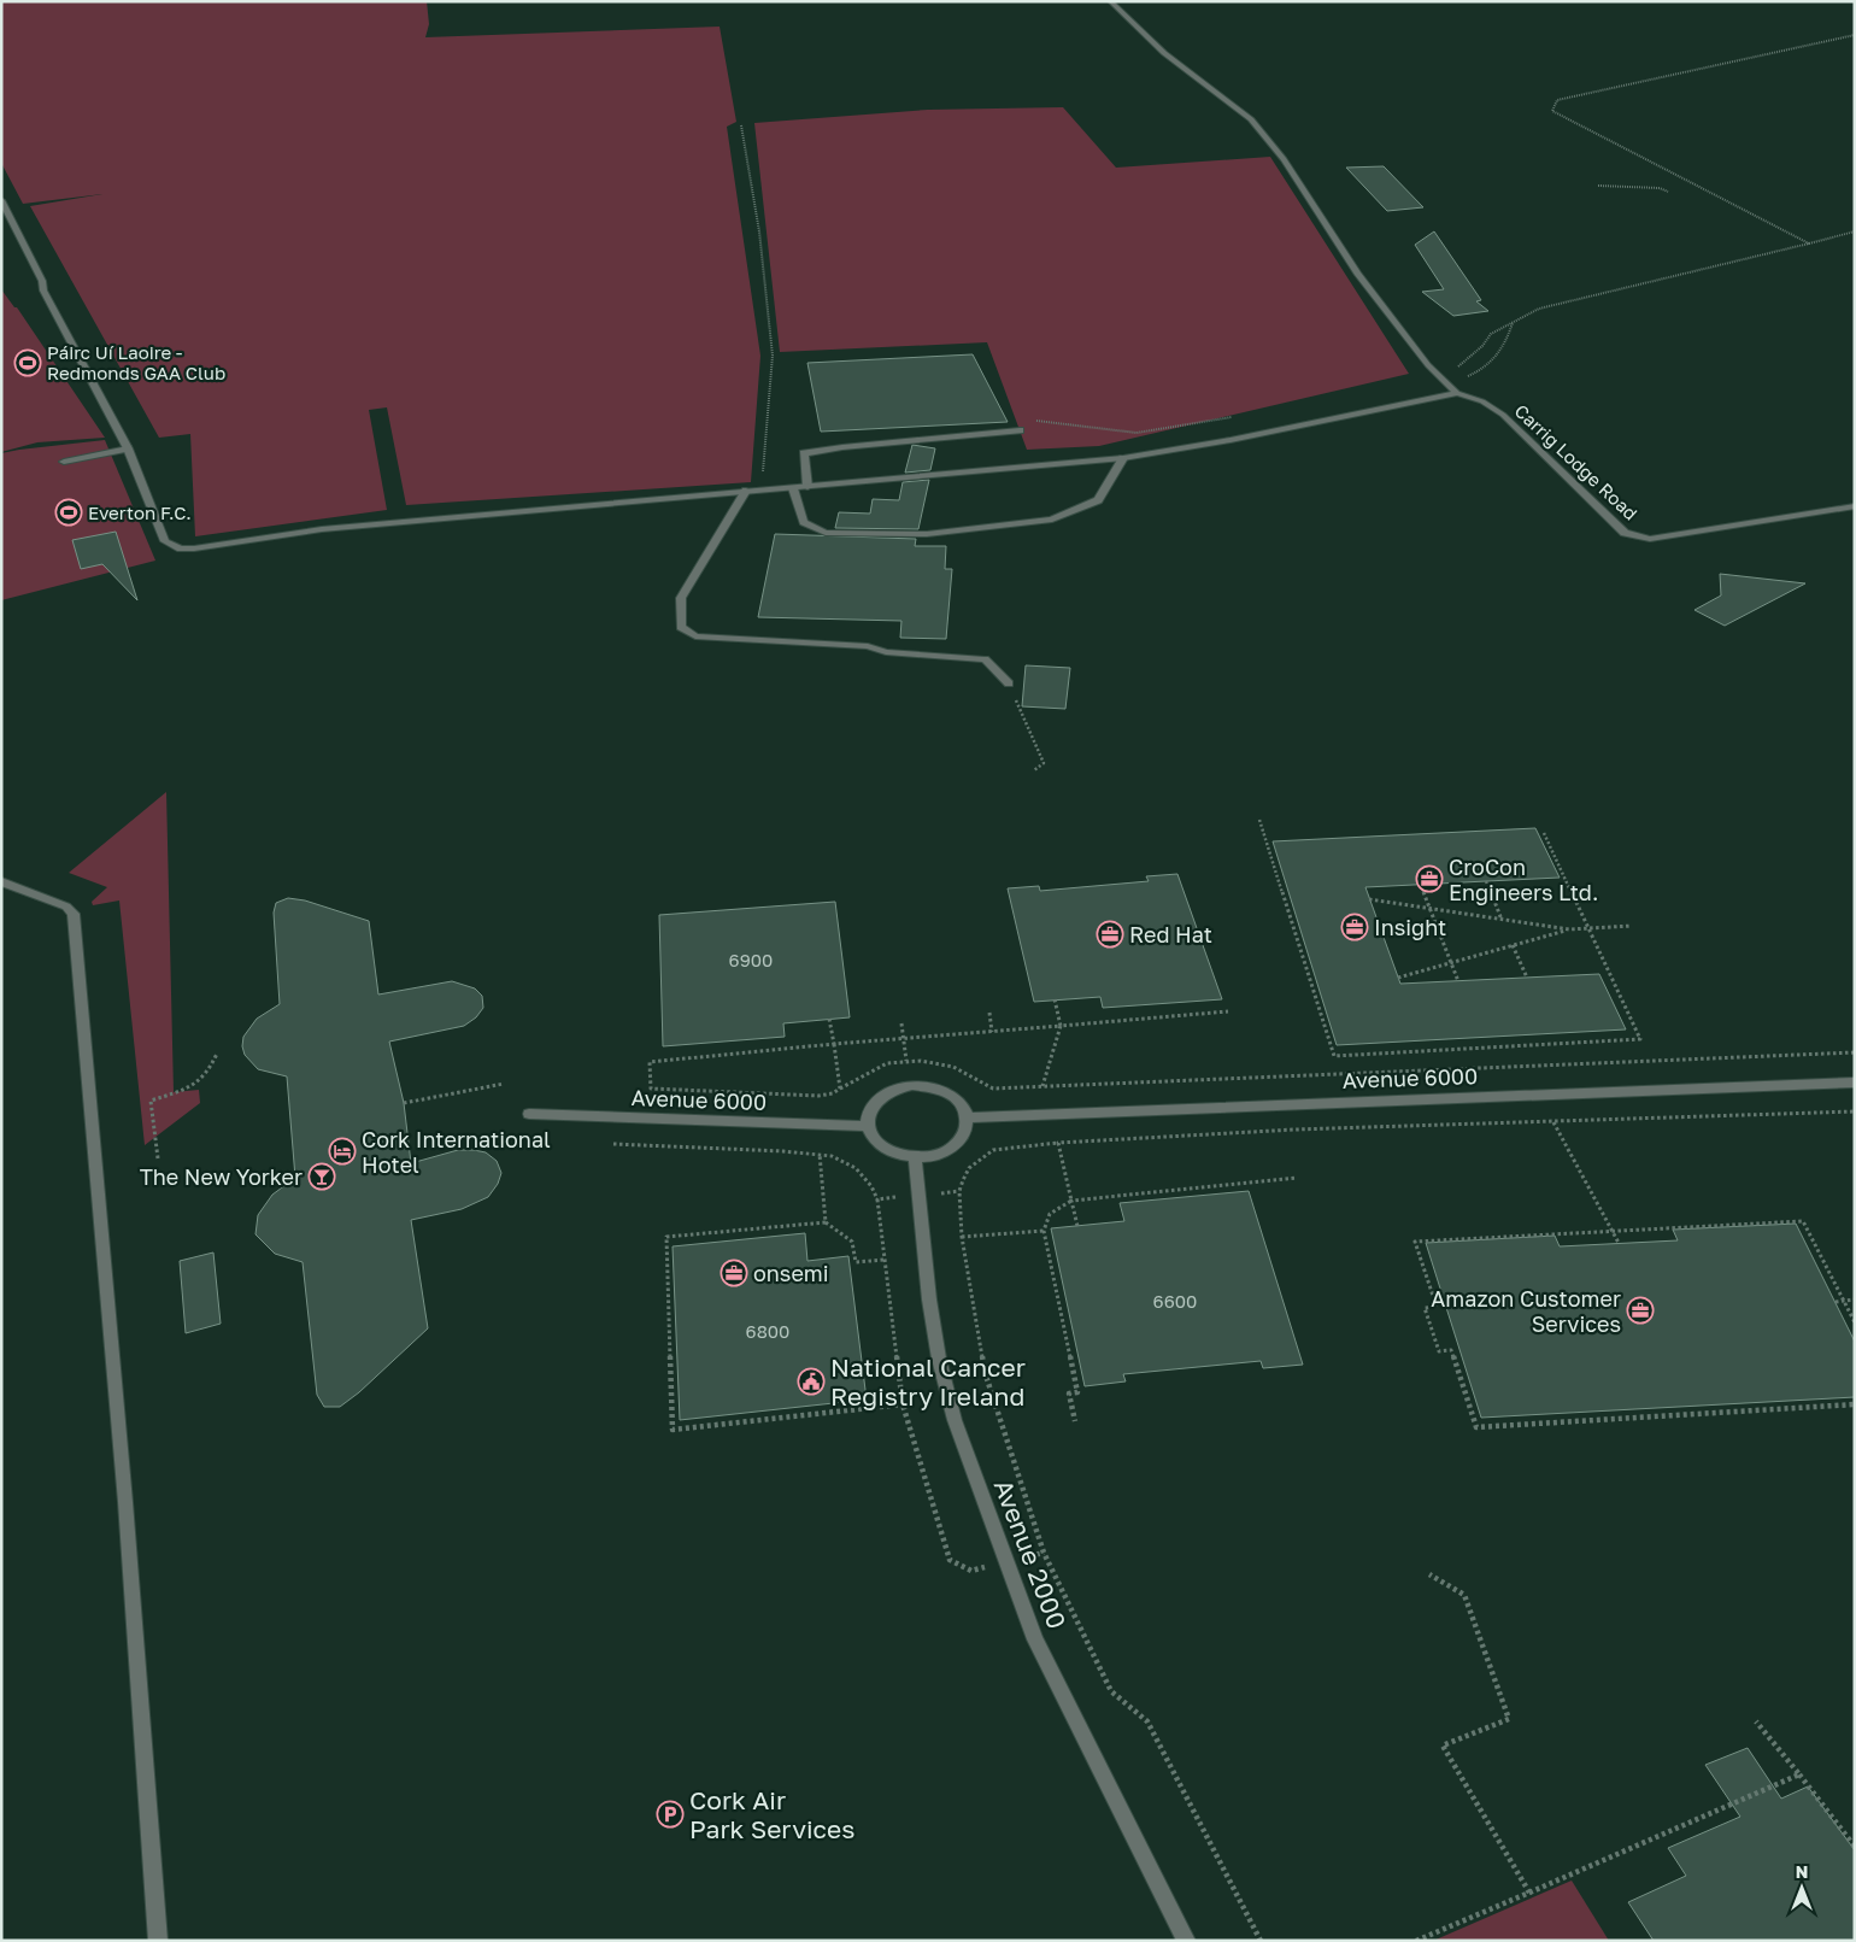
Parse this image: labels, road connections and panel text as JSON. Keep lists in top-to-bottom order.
{
  "streets": {
    "street": ["Carrig Lodge Road", "Avenue 6000", "Avenue 2000"]
  },
  "crossings": [
    ["Avenue 6000", "Avenue 2000"]
  ],
  "places": {
    "sports": ["Páirc Uí Laoire - Redmonds GAA Club", "Everton F.C."],
    "office": [
      "CroCon Engineers Ltd.",
      "Insight",
      "Red Hat",
      "onsemi",
      "Amazon Customer Services"
    ],
    "hotel": ["Cork International Hotel"],
    "bar": ["The New Yorker"],
    "public building": ["National Cancer Registry Ireland"],
    "parking": ["Cork Air Park Services"]
  },
  "house_numbers": ["6900", "6600", "6800"],
  "north": "top"
}
